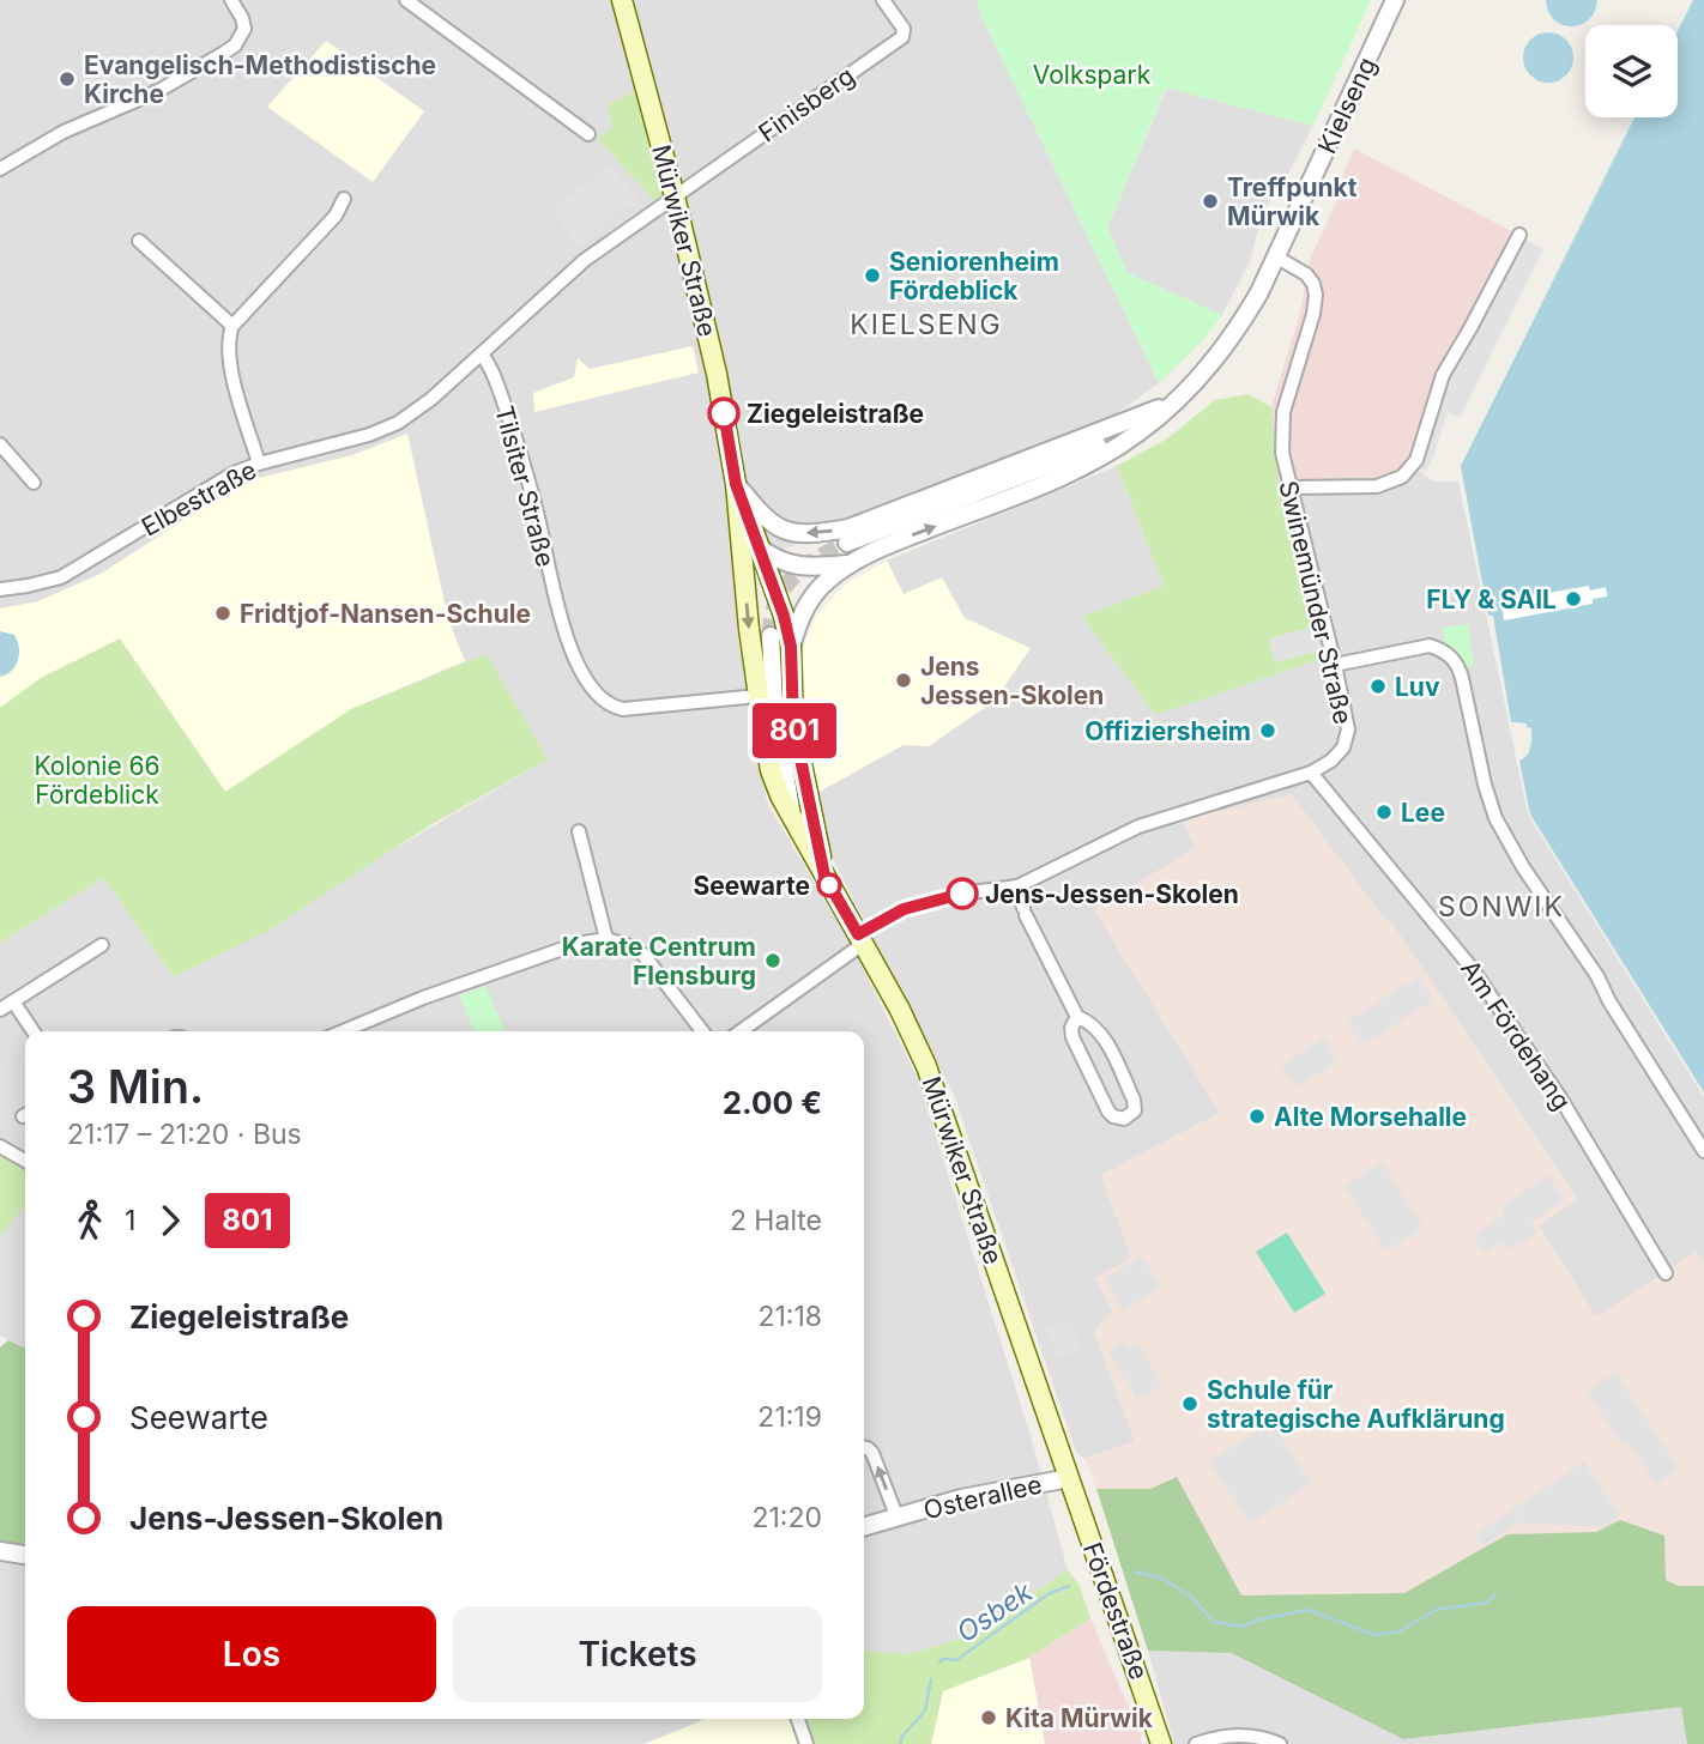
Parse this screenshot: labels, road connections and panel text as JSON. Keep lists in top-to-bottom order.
{
  "streets": {
    "main road": ["Mürwiker Straße", "Fördestraße"],
    "street": [
      "Finisberg",
      "Kielseng",
      "Tilsiter Straße",
      "Elbestraße",
      "Swinemünder Straße",
      "Am Fördehang",
      "Osterallee"
    ]
  },
  "crossings": [
    ["Finisberg", "Mürwiker Straße"],
    ["Kielseng", "Swinemünder Straße"],
    ["Mürwiker Straße", "Tilsiter Straße"],
    ["Mürwiker Straße", "Swinemünder Straße"],
    ["Mürwiker Straße", "Osterallee"],
    ["Mürwiker Straße", "Fördestraße"],
    ["Tilsiter Straße", "Elbestraße"],
    ["Swinemünder Straße", "Am Fördehang"],
    ["Osterallee", "Fördestraße"]
  ],
  "districts": ["KIELSENG", "SONWIK"],
  "water": ["Osbek"],
  "parks": ["Volkspark", "Kolonie 66 Fördeblick"],
  "places": [
    "Evangelisch-Methodistische Kirche",
    "Treffpunkt Mürwik",
    "Seniorenheim Fördeblick",
    "Ziegeleistraße",
    "FLY & SAIL",
    "Fridtjof-Nansen-Schule",
    "Jens Jessen-Skolen",
    "Luv",
    "Offiziersheim",
    "Lee",
    "Seewarte",
    "Jens-Jessen-Skolen",
    "Karate Centrum Flensburg",
    "Alte Morsehalle",
    "Schule für strategische Aufklärung",
    "Kita Mürwik"
  ],
  "lines": ["bus line 801"],
  "page": {
    "on_map": "801",
    "heading": ["3 Min.", "21:17 – 21:20 · Bus", "2.00 €"],
    "legs": ["1", "801", "2 Halte"],
    "list": [
      {
        "name": "Ziegeleistraße",
        "value": "21:18"
      },
      {
        "name": "Seewarte",
        "value": "21:19"
      },
      {
        "name": "Jens-Jessen-Skolen",
        "value": "21:20"
      }
    ],
    "buttons": ["Los", "Tickets"]
  }
}
